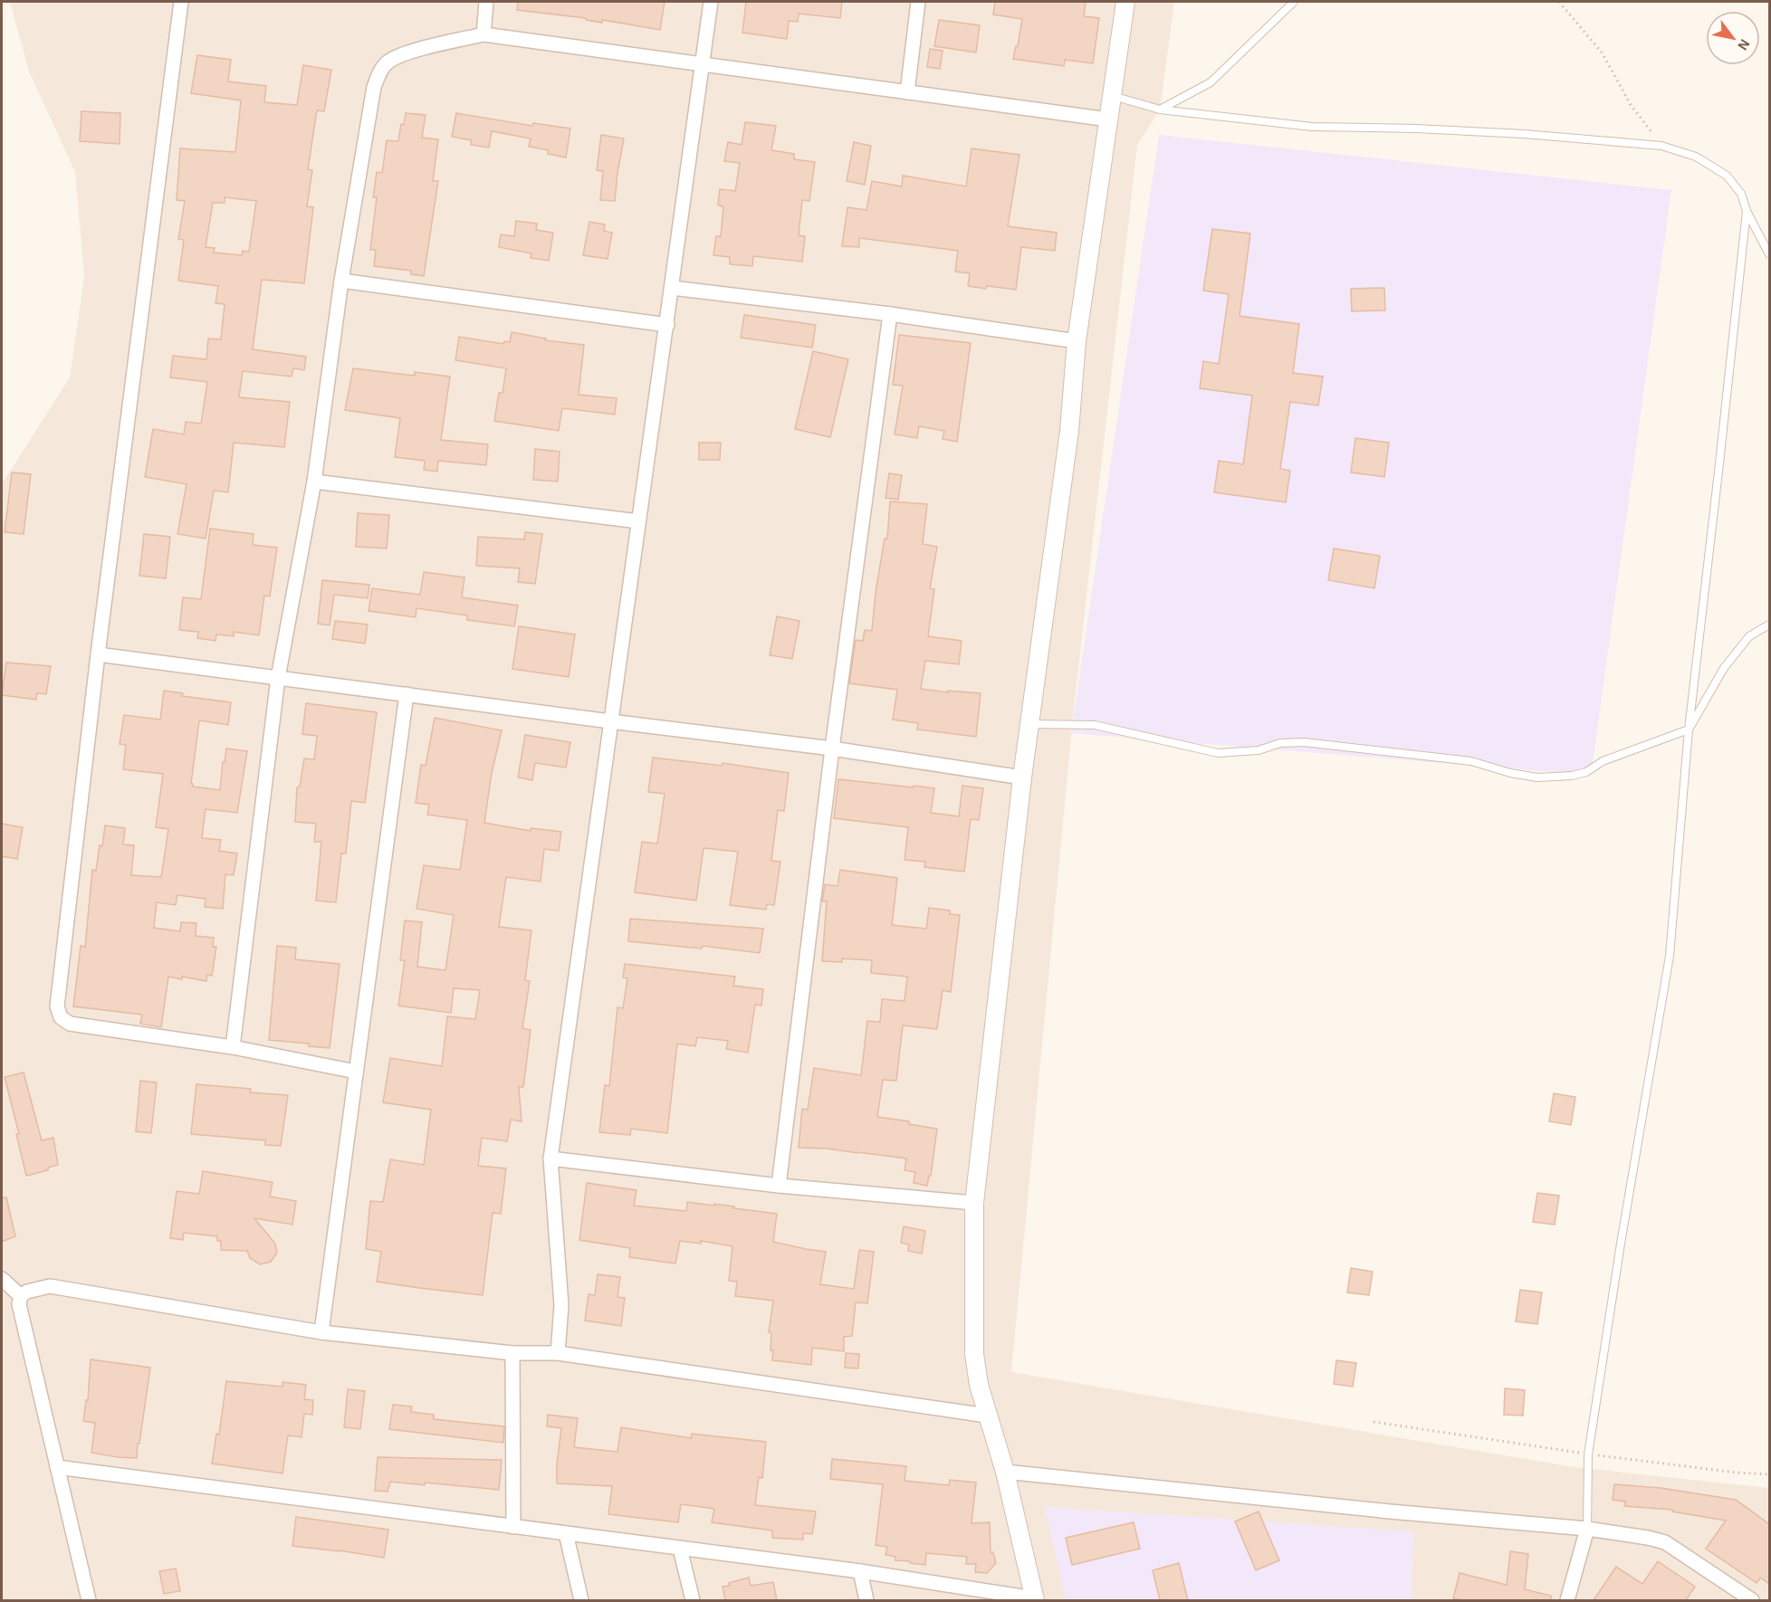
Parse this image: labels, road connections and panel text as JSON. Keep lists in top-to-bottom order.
{
  "north": "bottom right"
}
